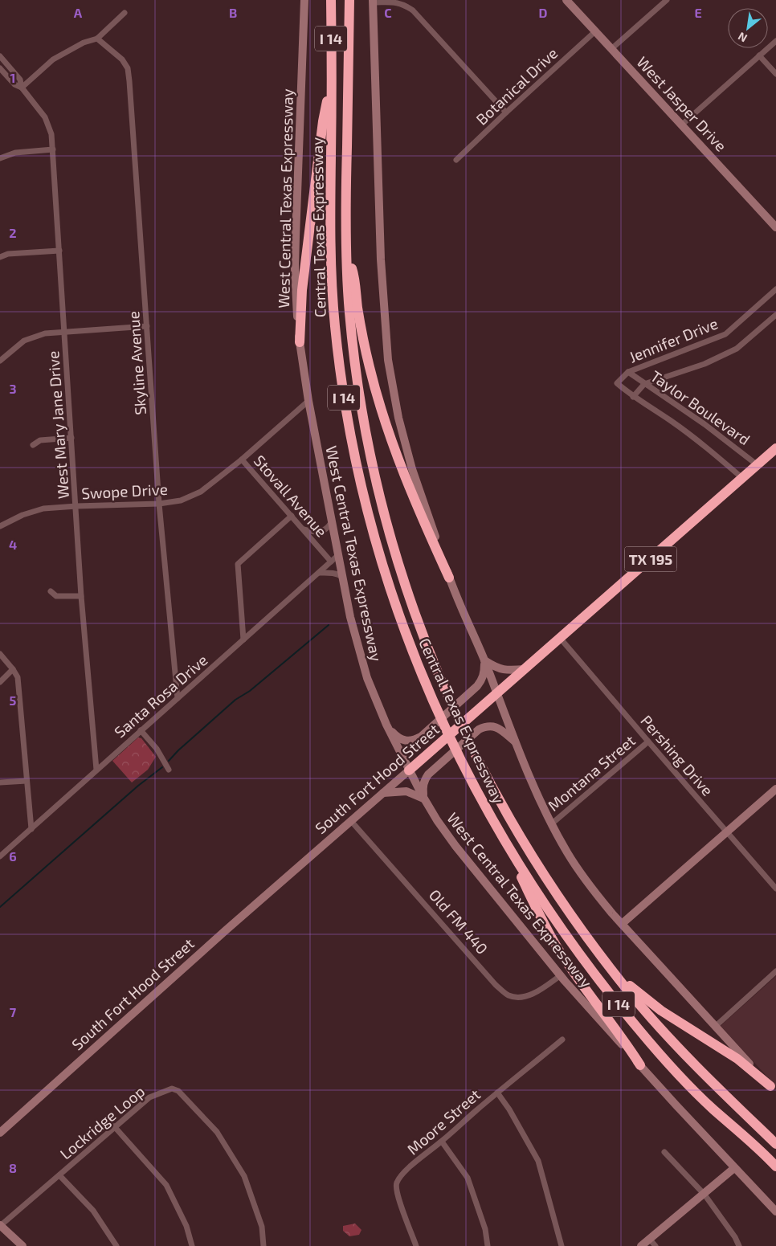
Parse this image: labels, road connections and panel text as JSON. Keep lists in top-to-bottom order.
{
  "streets": {
    "highway": [
      "I 14",
      "Central Texas Expressway",
      "TX 195",
      "South Fort Hood Street"
    ],
    "main road": ["West Jasper Drive", "West Central Texas Expressway"],
    "street": [
      "Botanical Drive",
      "Jennifer Drive",
      "Skyline Avenue",
      "Taylor Boulevard",
      "West Mary Jane Drive",
      "Swope Drive",
      "Stovall Avenue",
      "Santa Rosa Drive",
      "Pershing Drive",
      "Montana Street",
      "Old FM 440",
      "Moore Street",
      "Lockridge Loop"
    ]
  },
  "crossings": [
    ["Botanical Drive", "West Jasper Drive"],
    ["West Central Texas Expressway", "Stovall Avenue"],
    ["West Central Texas Expressway", "Santa Rosa Drive"],
    ["West Central Texas Expressway", "South Fort Hood Street"],
    ["West Central Texas Expressway", "Old FM 440"],
    ["Jennifer Drive", "Taylor Boulevard"],
    ["Skyline Avenue", "Swope Drive"],
    ["Skyline Avenue", "Santa Rosa Drive"],
    ["Taylor Boulevard", "South Fort Hood Street"],
    ["West Mary Jane Drive", "Swope Drive"],
    ["West Mary Jane Drive", "Santa Rosa Drive"],
    ["Swope Drive", "Stovall Avenue"],
    ["Stovall Avenue", "Santa Rosa Drive"],
    ["Pershing Drive", "Montana Street"],
    ["Pershing Drive", "South Fort Hood Street"],
    ["South Fort Hood Street", "Old FM 440"]
  ],
  "north": "bottom left",
  "grid": {
    "columns": [
      "A",
      "B",
      "C",
      "D",
      "E"
    ],
    "rows": [
      "1",
      "2",
      "3",
      "4",
      "5",
      "6",
      "7",
      "8"
    ]
  }
}
